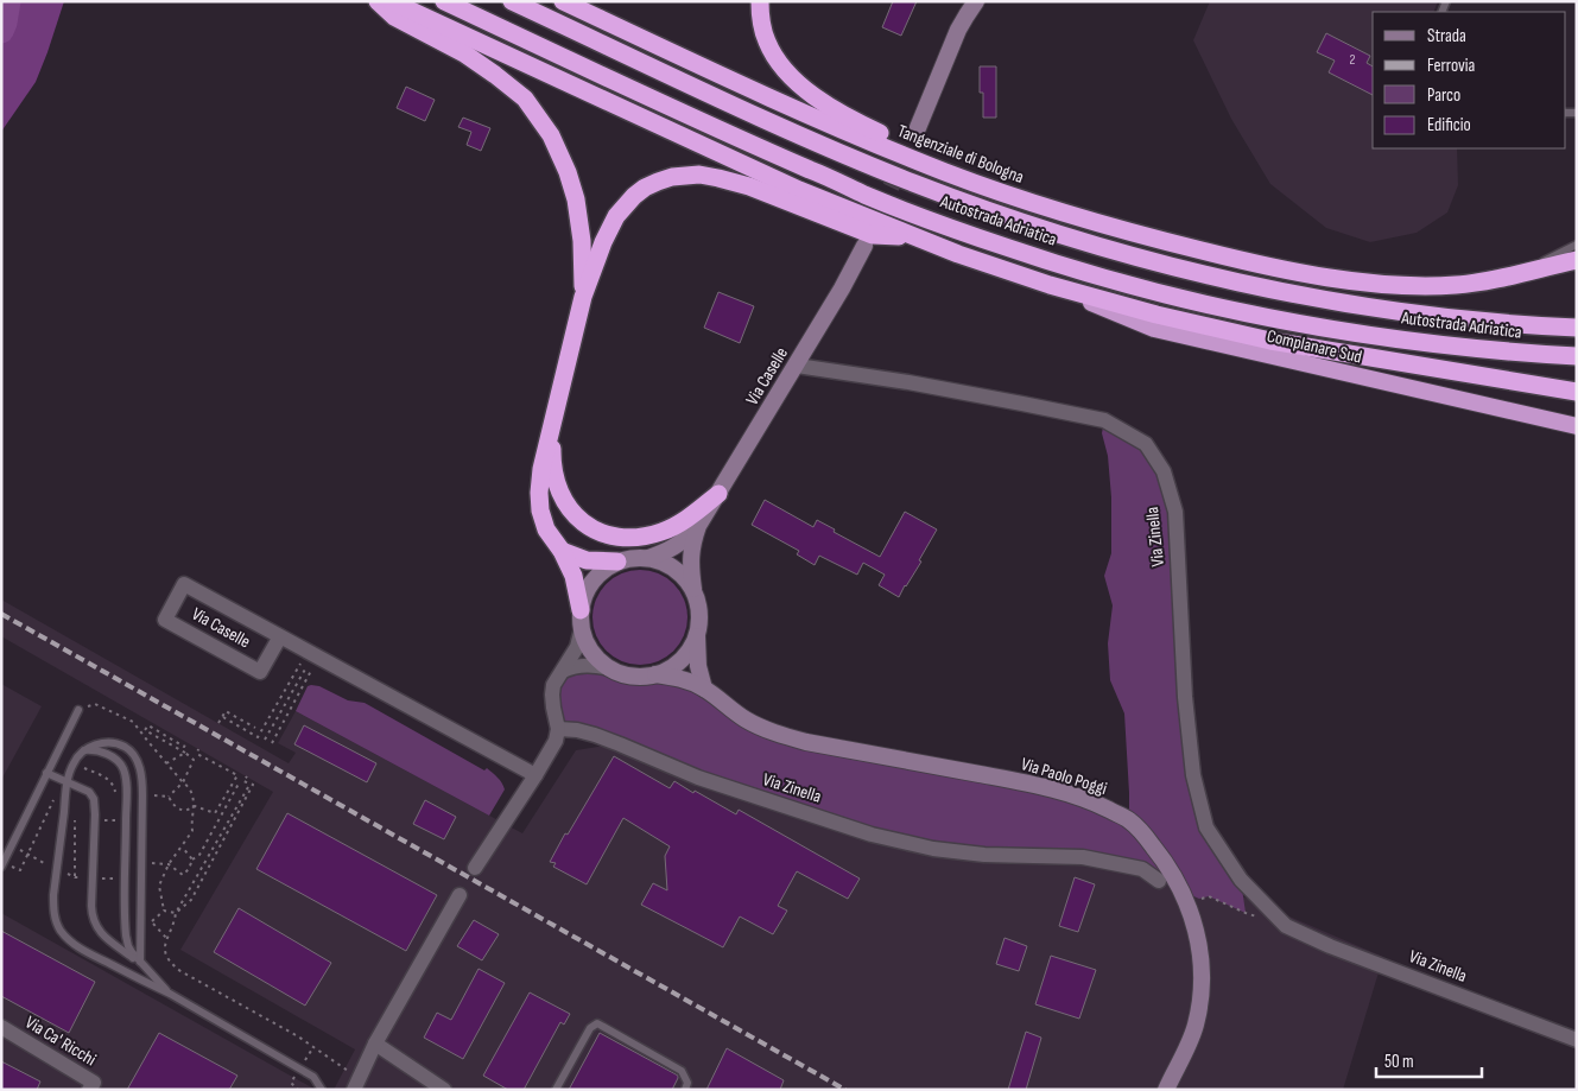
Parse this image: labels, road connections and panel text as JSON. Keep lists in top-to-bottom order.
{
  "streets": {
    "highway": ["Tangenziale di Bologna", "Autostrada Adriatica", "Complanare Sud"],
    "main road": ["Via Caselle", "Via Paolo Poggi"],
    "street": ["Via Zinella", "Via Ca' Ricchi"]
  },
  "crossings": [
    ["Via Caselle", "Via Zinella"],
    ["Via Caselle", "Via Paolo Poggi"]
  ],
  "house_numbers": ["2"],
  "legend": [
    "Strada",
    "Ferrovia",
    "Parco",
    "Edificio"
  ],
  "scale_bar": "50 m"
}
